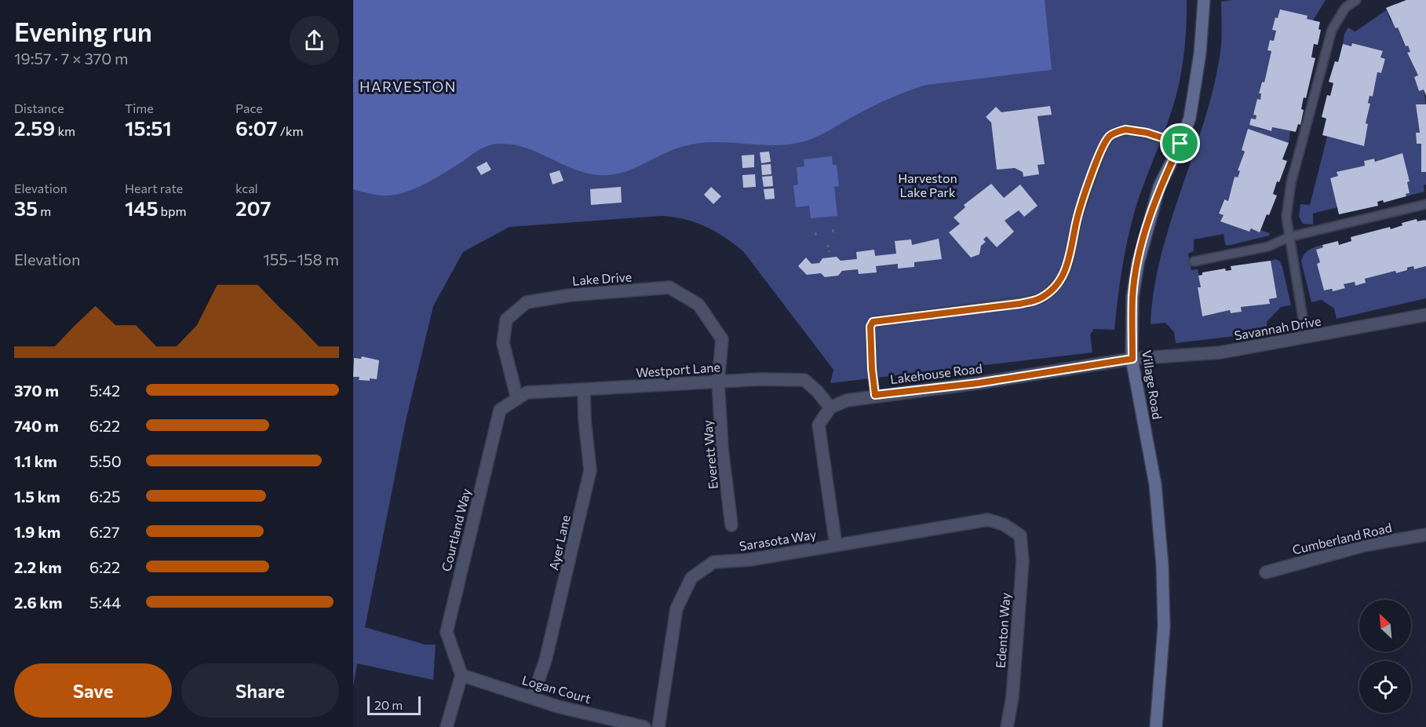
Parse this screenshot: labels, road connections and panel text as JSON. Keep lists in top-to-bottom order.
{
  "streets": {
    "street": [
      "Lake Drive",
      "Savannah Drive",
      "Westport Lane",
      "Lakehouse Road",
      "Village Road",
      "Everett Way",
      "Courtland Way",
      "Cumberland Road",
      "Sarasota Way",
      "Ayer Lane",
      "Edenton Way",
      "Logan Court"
    ]
  },
  "crossings": [
    ["Lake Drive", "Westport Lane"],
    ["Lake Drive", "Everett Way"],
    ["Lake Drive", "Courtland Way"],
    ["Savannah Drive", "Lakehouse Road"],
    ["Savannah Drive", "Village Road"],
    ["Westport Lane", "Lakehouse Road"],
    ["Westport Lane", "Everett Way"],
    ["Westport Lane", "Courtland Way"],
    ["Westport Lane", "Ayer Lane"],
    ["Lakehouse Road", "Village Road"],
    ["Courtland Way", "Logan Court"],
    ["Sarasota Way", "Edenton Way"],
    ["Ayer Lane", "Logan Court"]
  ],
  "districts": ["HARVESTON"],
  "parks": ["Harveston Lake Park"],
  "scale_bar": "20 m",
  "north": "top left",
  "page": {
    "heading": ["Evening run", "19:57 · 7 × 370 m"],
    "stats": [
      ["Distance", "2.59 km"],
      ["Time", "15:51"],
      ["Pace", "6:07 /km"],
      ["Elevation", "35 m"],
      ["Heart rate", "145 bpm"],
      ["kcal", "207"]
    ],
    "chart": ["Elevation", "155–158 m"],
    "list": [
      {
        "name": "370 m",
        "note": "5:42"
      },
      {
        "name": "740 m",
        "note": "6:22"
      },
      {
        "name": "1.1 km",
        "note": "5:50"
      },
      {
        "name": "1.5 km",
        "note": "6:25"
      },
      {
        "name": "1.9 km",
        "note": "6:27"
      },
      {
        "name": "2.2 km",
        "note": "6:22"
      },
      {
        "name": "2.6 km",
        "note": "5:44"
      }
    ],
    "buttons": ["Save", "Share"],
    "scale": "20 m"
  }
}
